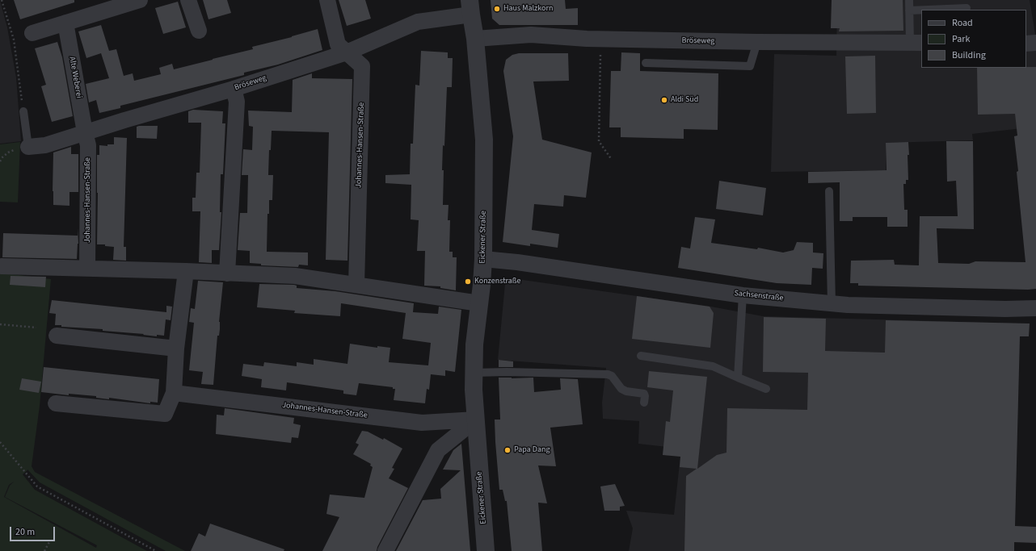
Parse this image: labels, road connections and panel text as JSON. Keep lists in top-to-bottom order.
{
  "streets": {
    "street": [
      "Bröseweg",
      "Alte Weberei",
      "Johannes-Hansen-Straße",
      "Eickener Straße",
      "Sachsenstraße"
    ]
  },
  "crossings": [
    ["Bröseweg", "Alte Weberei"],
    ["Bröseweg", "Johannes-Hansen-Straße"],
    ["Bröseweg", "Eickener Straße"],
    ["Alte Weberei", "Johannes-Hansen-Straße"],
    ["Johannes-Hansen-Straße", "Eickener Straße"],
    ["Eickener Straße", "Sachsenstraße"]
  ],
  "places": [
    "Haus Malzkorn",
    "Aldi Süd",
    "Konzenstraße",
    "Papa Dang"
  ],
  "legend": ["Road", "Park", "Building"],
  "scale_bar": "20 m"
}
